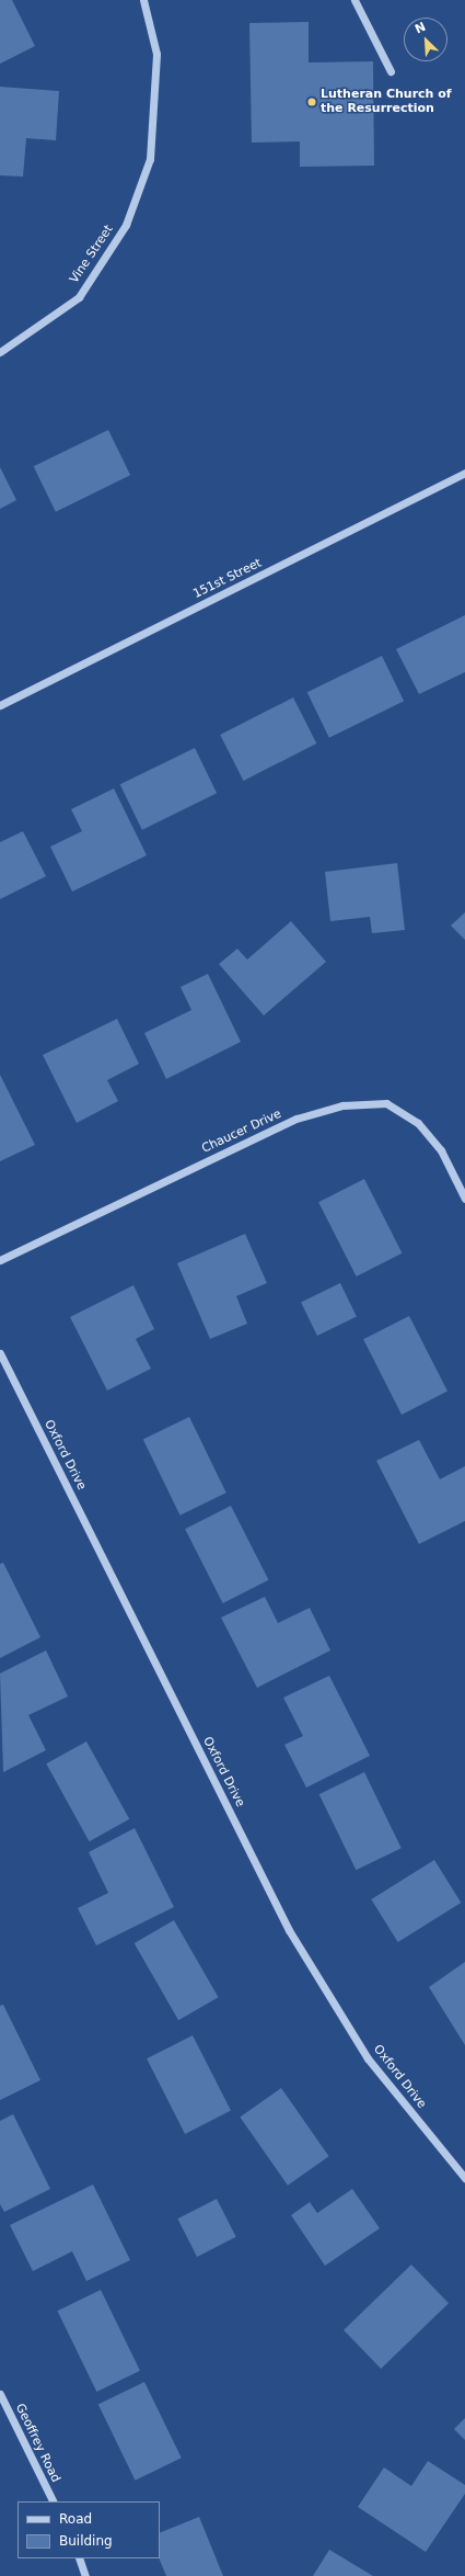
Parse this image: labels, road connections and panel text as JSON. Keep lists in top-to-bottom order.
{
  "streets": {
    "street": [
      "Vine Street",
      "151st Street",
      "Chaucer Drive",
      "Oxford Drive",
      "Geoffrey Road"
    ]
  },
  "places": ["Lutheran Church of the Resurrection"],
  "legend": ["Road", "Building"],
  "north": "top left"
}
